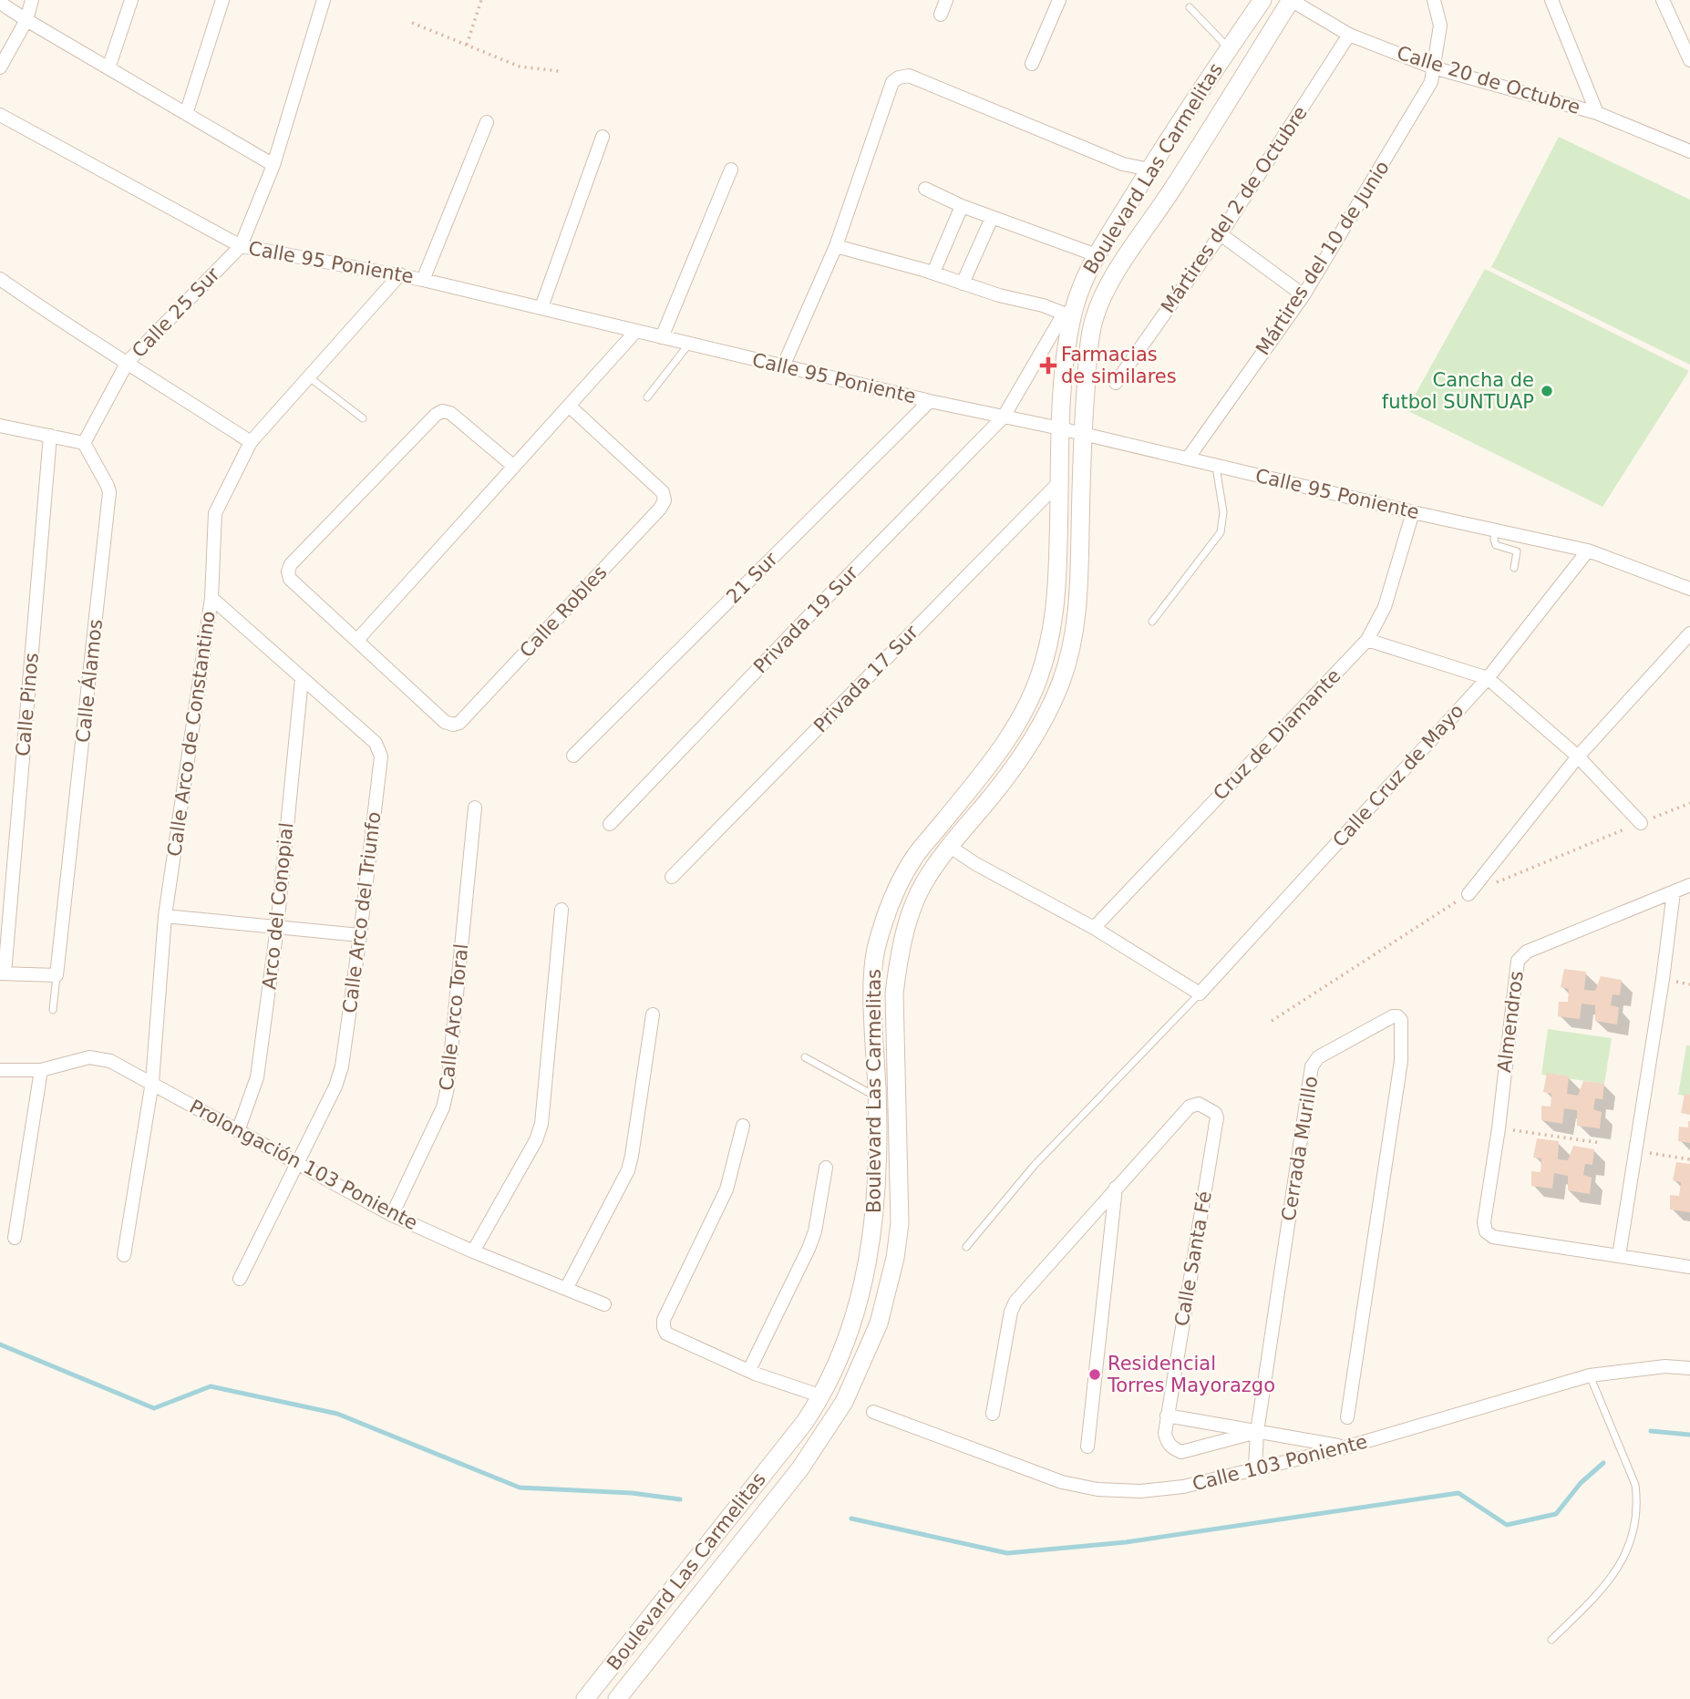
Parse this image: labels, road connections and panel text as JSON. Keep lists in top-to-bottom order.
{
  "streets": {
    "main road": ["Boulevard Las Carmelitas"],
    "street": [
      "Calle 20 de Octubre",
      "Mártires del 2 de Octubre",
      "Mártires del 10 de Junio",
      "Calle 95 Poniente",
      "Calle 25 Sur",
      "21 Sur",
      "Calle Robles",
      "Privada 19 Sur",
      "Privada 17 Sur",
      "Calle Álamos",
      "Calle Pinos",
      "Calle Arco de Constantino",
      "Cruz de Diamante",
      "Calle Cruz de Mayo",
      "Arco del Conopial",
      "Calle Arco del Triunfo",
      "Calle Arco Toral",
      "Almendros",
      "Cerrada Murillo",
      "Prolongación 103 Poniente",
      "Calle Santa Fé",
      "Calle 103 Poniente"
    ]
  },
  "crossings": [
    ["Calle 20 de Octubre", "Boulevard Las Carmelitas"],
    ["Calle 20 de Octubre", "Mártires del 2 de Octubre"],
    ["Calle 20 de Octubre", "Mártires del 10 de Junio"],
    ["Boulevard Las Carmelitas", "Calle 95 Poniente"],
    ["Boulevard Las Carmelitas", "Privada 19 Sur"],
    ["Boulevard Las Carmelitas", "Privada 17 Sur"],
    ["Mártires del 10 de Junio", "Calle 95 Poniente"],
    ["Calle 95 Poniente", "Calle 25 Sur"],
    ["Calle 95 Poniente", "21 Sur"],
    ["Calle 95 Poniente", "Privada 19 Sur"],
    ["Calle 95 Poniente", "Calle Arco de Constantino"],
    ["Calle 95 Poniente", "Cruz de Diamante"],
    ["Calle 95 Poniente", "Calle Cruz de Mayo"],
    ["Calle 25 Sur", "Calle Álamos"],
    ["Calle Arco de Constantino", "Calle Arco del Triunfo"],
    ["Calle Arco de Constantino", "Prolongación 103 Poniente"],
    ["Arco del Conopial", "Calle Arco del Triunfo"],
    ["Arco del Conopial", "Prolongación 103 Poniente"],
    ["Calle Arco del Triunfo", "Prolongación 103 Poniente"],
    ["Calle Arco Toral", "Prolongación 103 Poniente"],
    ["Cerrada Murillo", "Calle Santa Fé"],
    ["Cerrada Murillo", "Calle 103 Poniente"]
  ],
  "places": {
    "health": ["Farmacias de similares"],
    "other": ["Cancha de futbol SUNTUAP", "Residencial Torres Mayorazgo"]
  }
}
